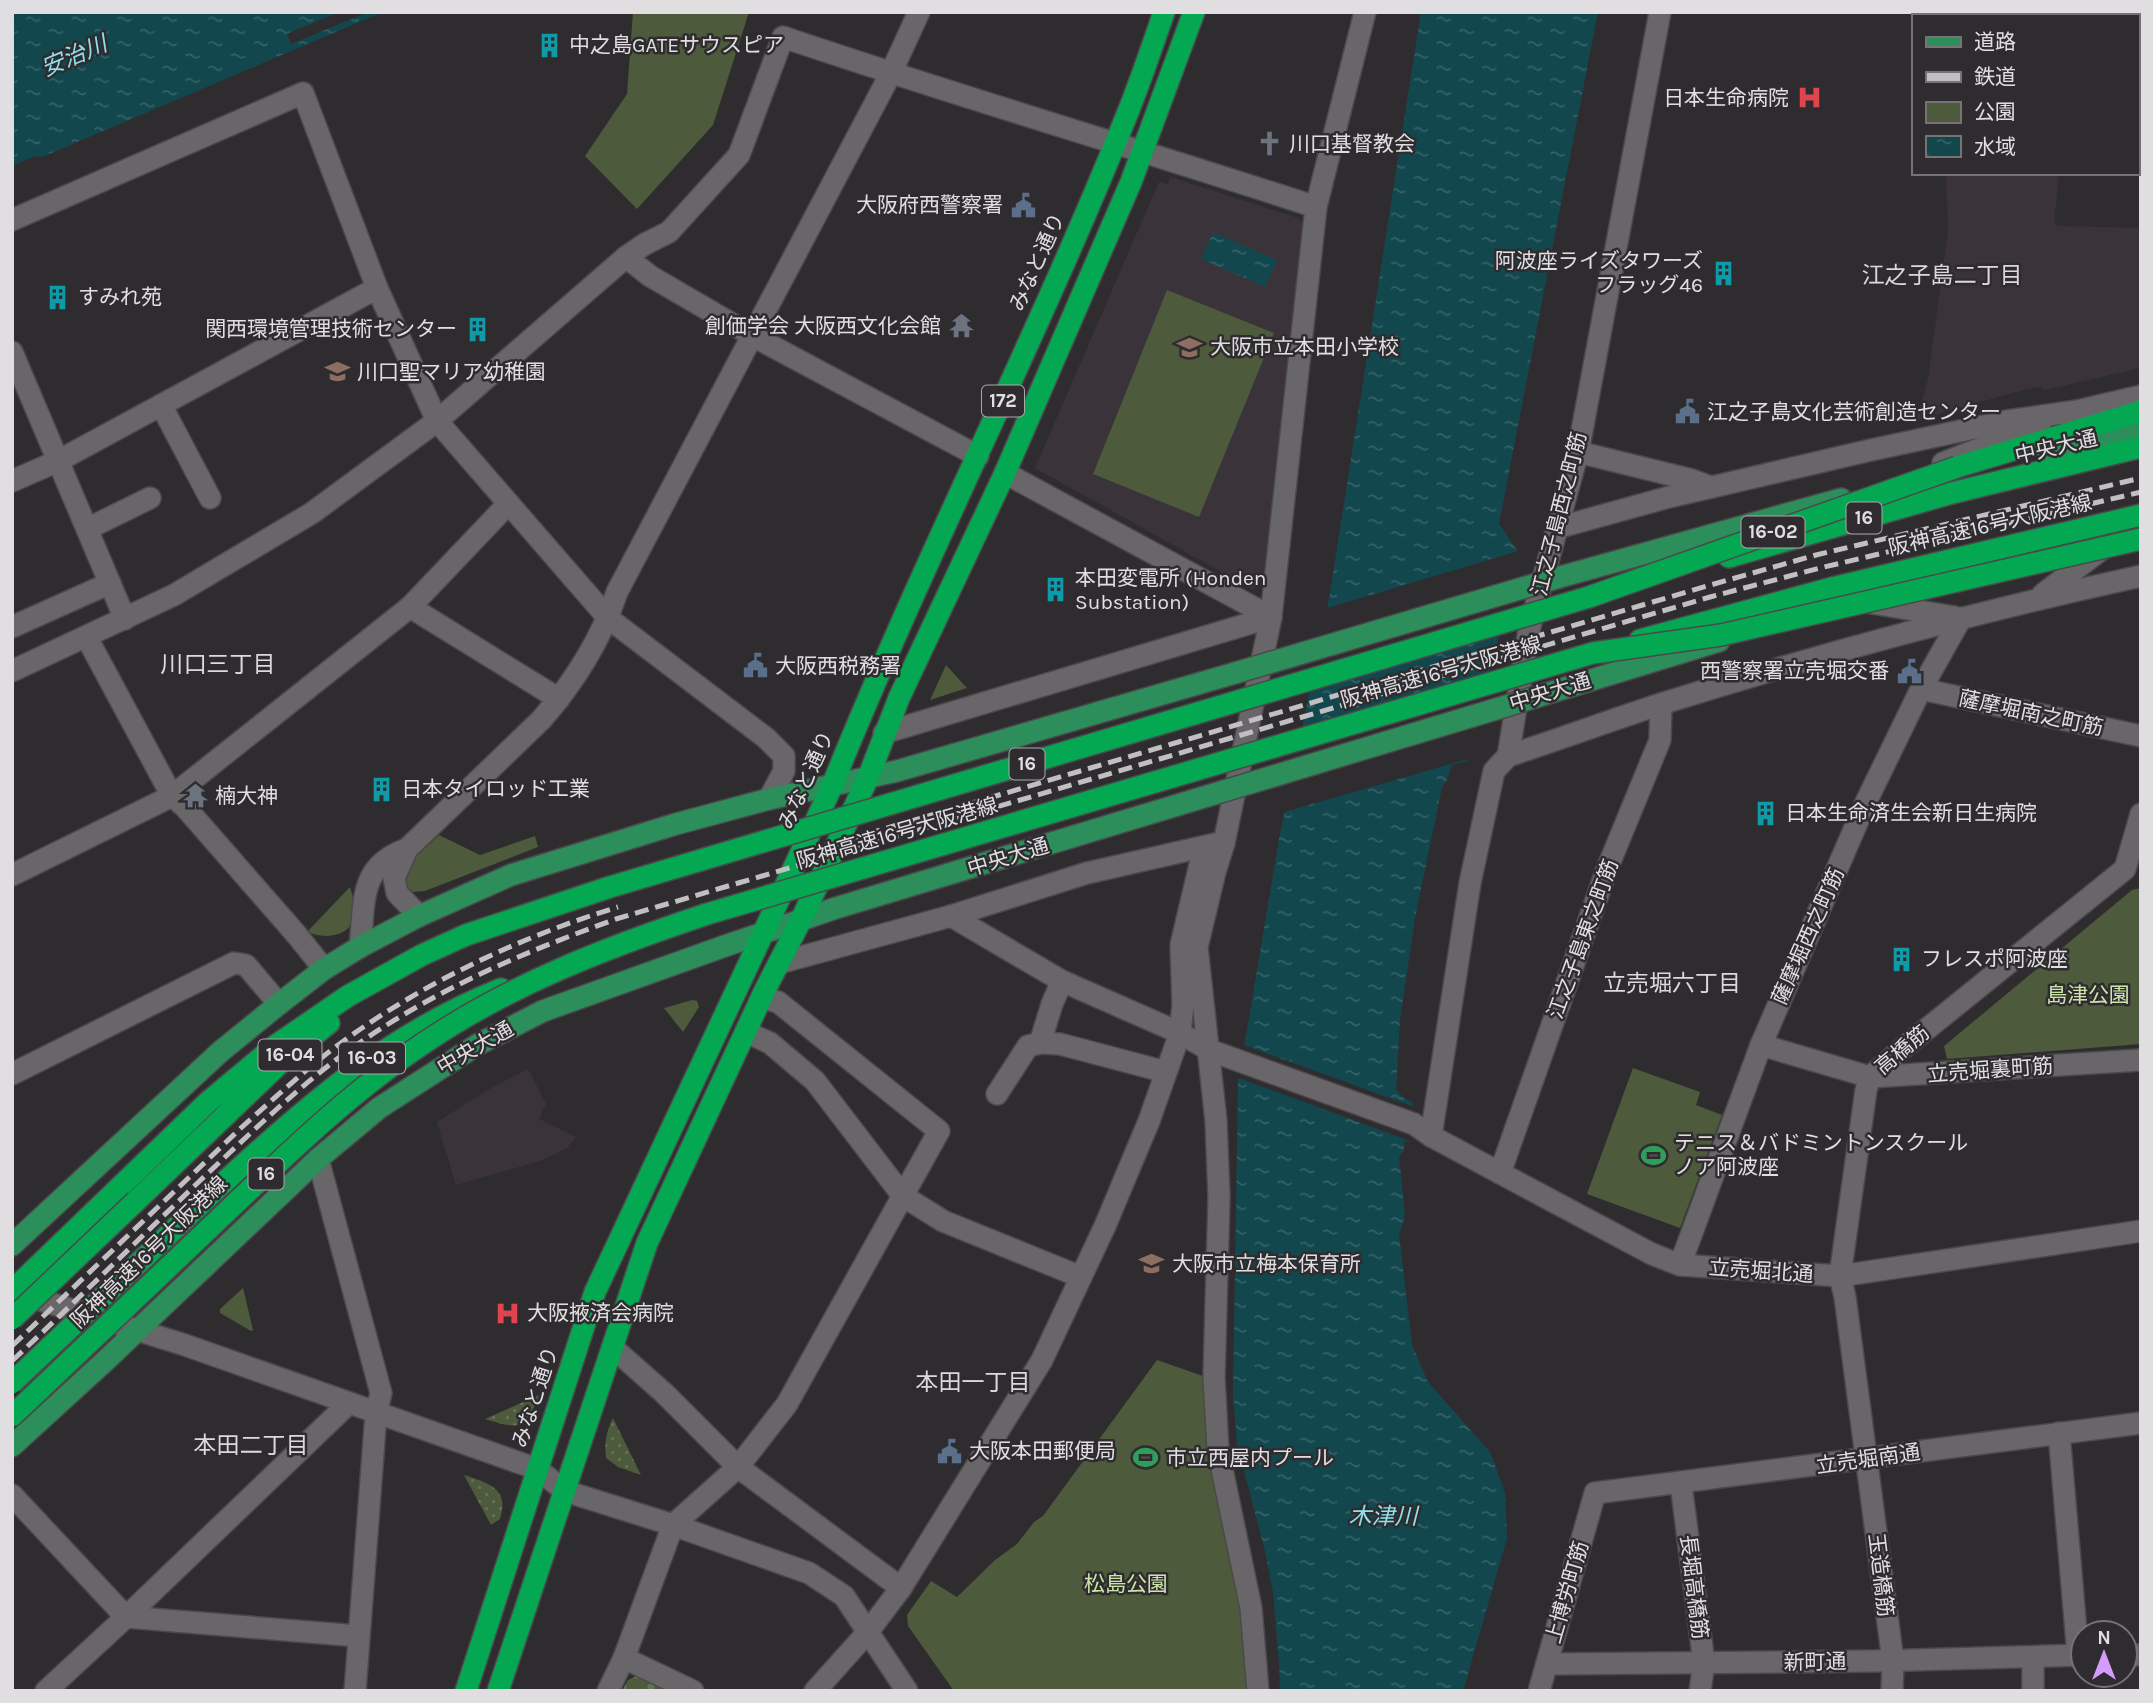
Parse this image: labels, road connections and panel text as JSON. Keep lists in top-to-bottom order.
{
  "streets": {
    "highway": [
      "みなと通り",
      "172",
      "16",
      "阪神高速16号大阪港線",
      "16-02",
      "16-04",
      "16-03"
    ],
    "main road": ["中央大通"],
    "street": [
      "江之子島西之町筋",
      "薩摩堀南之町筋",
      "薩摩堀西之町筋",
      "江之子島東之町筋",
      "高橋筋",
      "立売堀裏町筋",
      "立売堀北通",
      "立売堀南通",
      "玉造橋筋",
      "長堀高橋筋",
      "上博労町筋",
      "新町通"
    ]
  },
  "crossings": [
    ["みなと通り", "中央大通"],
    ["172", "中央大通"],
    ["江之子島西之町筋", "立売堀北通"],
    ["16", "阪神高速16号大阪港線"],
    ["阪神高速16号大阪港線", "16-02"],
    ["阪神高速16号大阪港線", "16-04"],
    ["阪神高速16号大阪港線", "16-03"],
    ["薩摩堀南之町筋", "薩摩堀西之町筋"],
    ["薩摩堀西之町筋", "立売堀裏町筋"],
    ["薩摩堀西之町筋", "立売堀北通"],
    ["江之子島東之町筋", "立売堀北通"],
    ["高橋筋", "立売堀裏町筋"],
    ["高橋筋", "立売堀北通"],
    ["高橋筋", "立売堀南通"],
    ["高橋筋", "玉造橋筋"],
    ["立売堀南通", "玉造橋筋"],
    ["立売堀南通", "長堀高橋筋"],
    ["立売堀南通", "上博労町筋"],
    ["玉造橋筋", "新町通"],
    ["長堀高橋筋", "新町通"],
    ["上博労町筋", "新町通"]
  ],
  "districts": [
    "江之子島二丁目",
    "川口三丁目",
    "立売堀六丁目",
    "本田一丁目",
    "本田二丁目"
  ],
  "water": ["安治川", "木津川"],
  "parks": ["島津公園", "松島公園"],
  "places": {
    "building": [
      "中之島GATEサウスピア",
      "阿波座ライズタワーズ フラッグ46",
      "すみれ苑",
      "関西環境管理技術センター",
      "本田変電所 (Honden Substation)",
      "日本タイロッド工業",
      "日本生命済生会新日生病院",
      "フレスポ阿波座"
    ],
    "hospital": ["日本生命病院", "大阪掖済会病院"],
    "church": ["川口基督教会"],
    "public building": [
      "大阪府西警察署",
      "江之子島文化芸術創造センター",
      "大阪西税務署",
      "西警察署立売堀交番",
      "大阪本田郵便局"
    ],
    "temple": ["創価学会 大阪西文化会館", "楠大神"],
    "school or university": ["大阪市立本田小学校", "川口聖マリア幼稚園", "大阪市立梅本保育所"],
    "sports": ["テニス＆バドミントンスクール ノア阿波座", "市立西屋内プール"]
  },
  "legend": [
    "道路",
    "鉄道",
    "公園",
    "水域"
  ],
  "north": "top"
}
